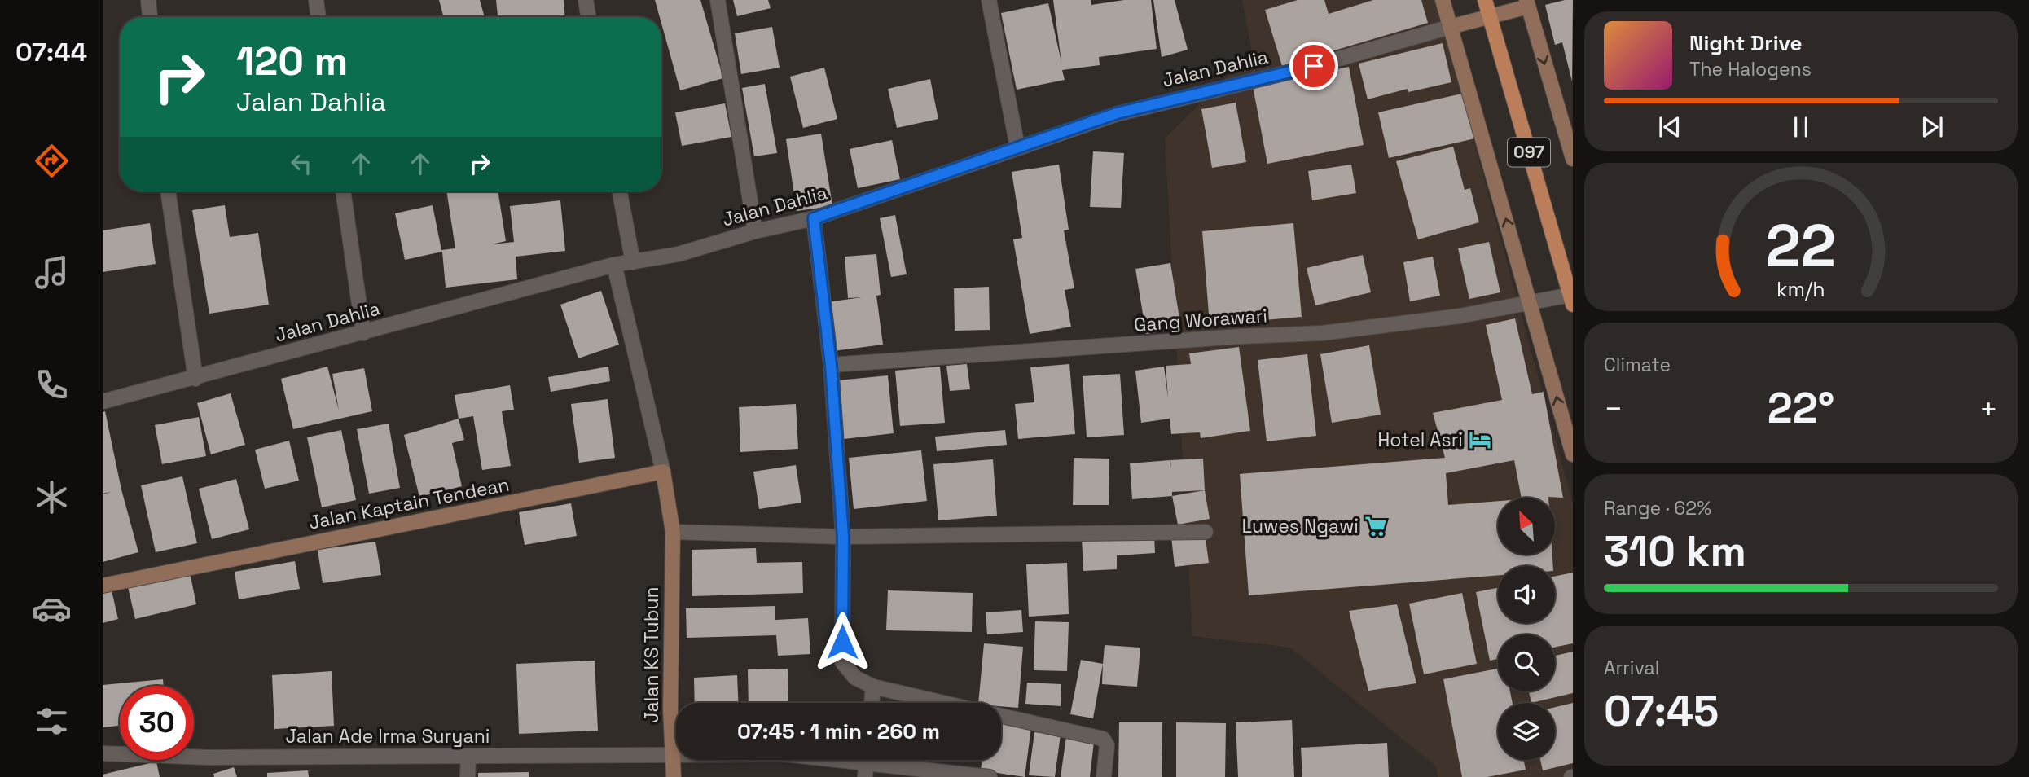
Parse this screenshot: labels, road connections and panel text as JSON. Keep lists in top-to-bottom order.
{
  "streets": {
    "main road": ["097"],
    "street": [
      "Jalan Dahlia",
      "Gang Worawari",
      "Jalan Kaptain Tendean",
      "Jalan KS Tubun",
      "Jalan Ade Irma Suryani"
    ]
  },
  "crossings": [
    ["097", "Gang Worawari"],
    ["Jalan KS Tubun", "Jalan Ade Irma Suryani"]
  ],
  "places": {
    "hotel": ["Hotel Asri"],
    "supermarket": ["Luwes Ngawi"]
  },
  "north": "top left",
  "page": {
    "tabs": "07:44",
    "turn": ["120 m", "Jalan Dahlia"],
    "song": ["Night Drive", "The Halogens"],
    "tile": [
      "Climate",
      ["Range · 62%", "310 km"],
      ["Arrival", "07:45"]
    ],
    "heat": ["−", "22°", "+"],
    "limit": "30",
    "trip": "07:45 · 1 min · 260 m",
    "gauge": ["22", "km/h"]
  }
}
